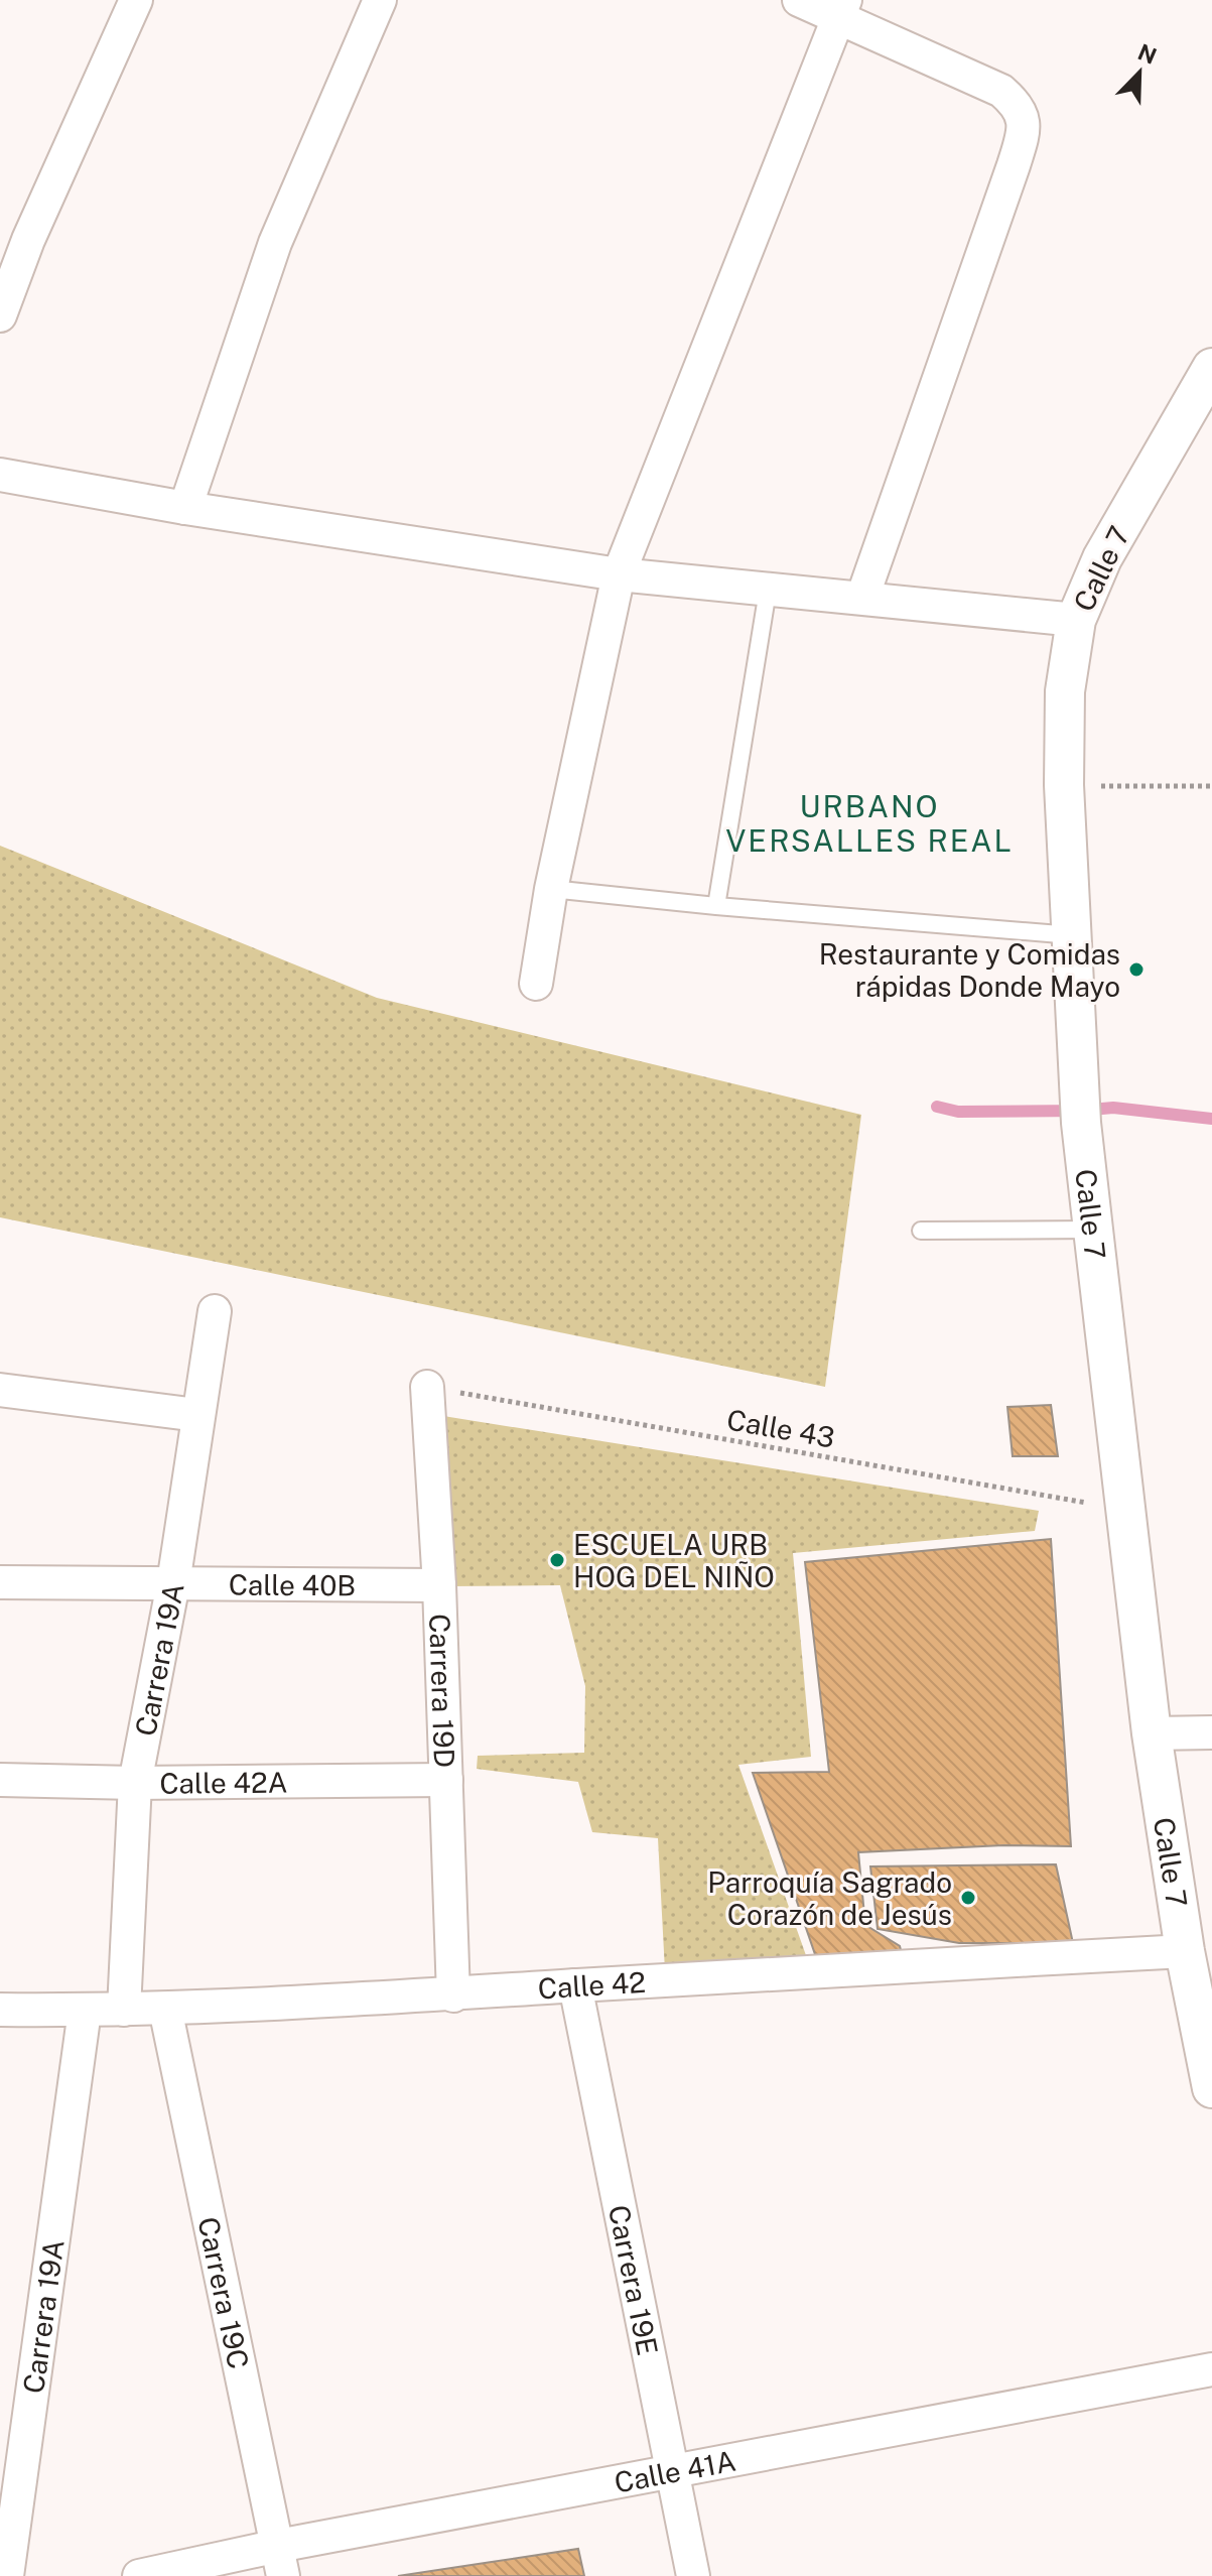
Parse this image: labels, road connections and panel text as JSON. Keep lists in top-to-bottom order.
{
  "streets": {
    "street": [
      "Calle 7",
      "Calle 40B",
      "Carrera 19A",
      "Carrera 19D",
      "Calle 42A",
      "Calle 42",
      "Carrera 19E",
      "Carrera 19C",
      "Calle 41A"
    ],
    "path": ["Calle 43"]
  },
  "crossings": [
    ["Calle 7", "Calle 43"],
    ["Calle 7", "Calle 42"],
    ["Calle 43", "Carrera 19D"],
    ["Calle 40B", "Carrera 19A"],
    ["Calle 40B", "Carrera 19D"],
    ["Carrera 19A", "Calle 42A"],
    ["Carrera 19A", "Calle 42"],
    ["Carrera 19D", "Calle 42A"],
    ["Carrera 19D", "Calle 42"],
    ["Calle 42", "Carrera 19E"],
    ["Calle 42", "Carrera 19C"],
    ["Carrera 19E", "Calle 41A"],
    ["Carrera 19C", "Calle 41A"]
  ],
  "districts": ["URBANO VERSALLES REAL"],
  "places": ["Restaurante y Comidas rápidas Donde Mayo", "ESCUELA URB HOG DEL NIÑO", "Parroquía Sagrado Corazón de Jesús"],
  "north": "top right"
}
